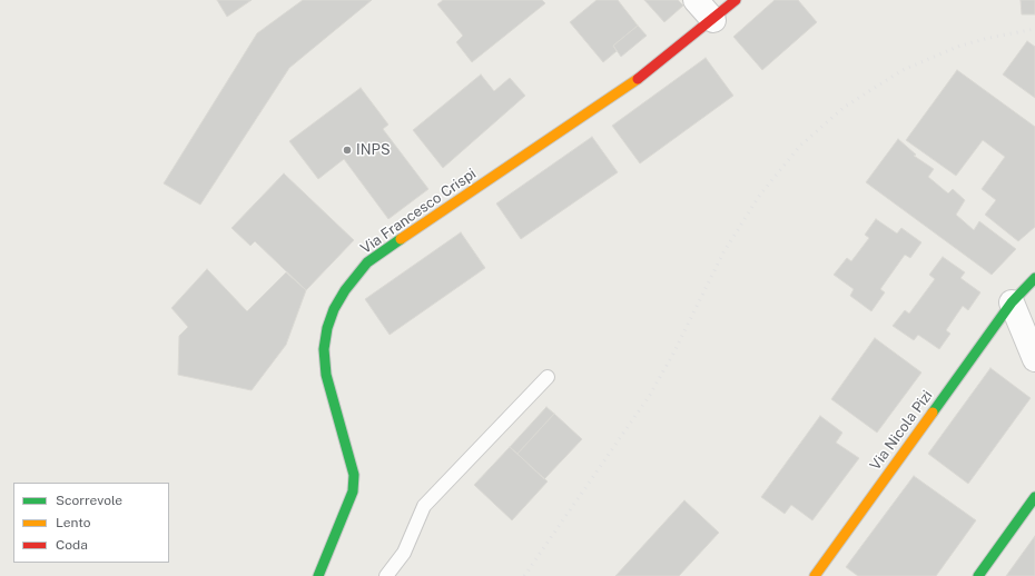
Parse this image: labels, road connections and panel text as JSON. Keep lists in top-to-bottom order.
{
  "streets": {
    "street": ["Via Francesco Crispi", "Via Nicola Pizi"]
  },
  "places": ["INPS"],
  "legend": ["Scorrevole", "Lento", "Coda"]
}
